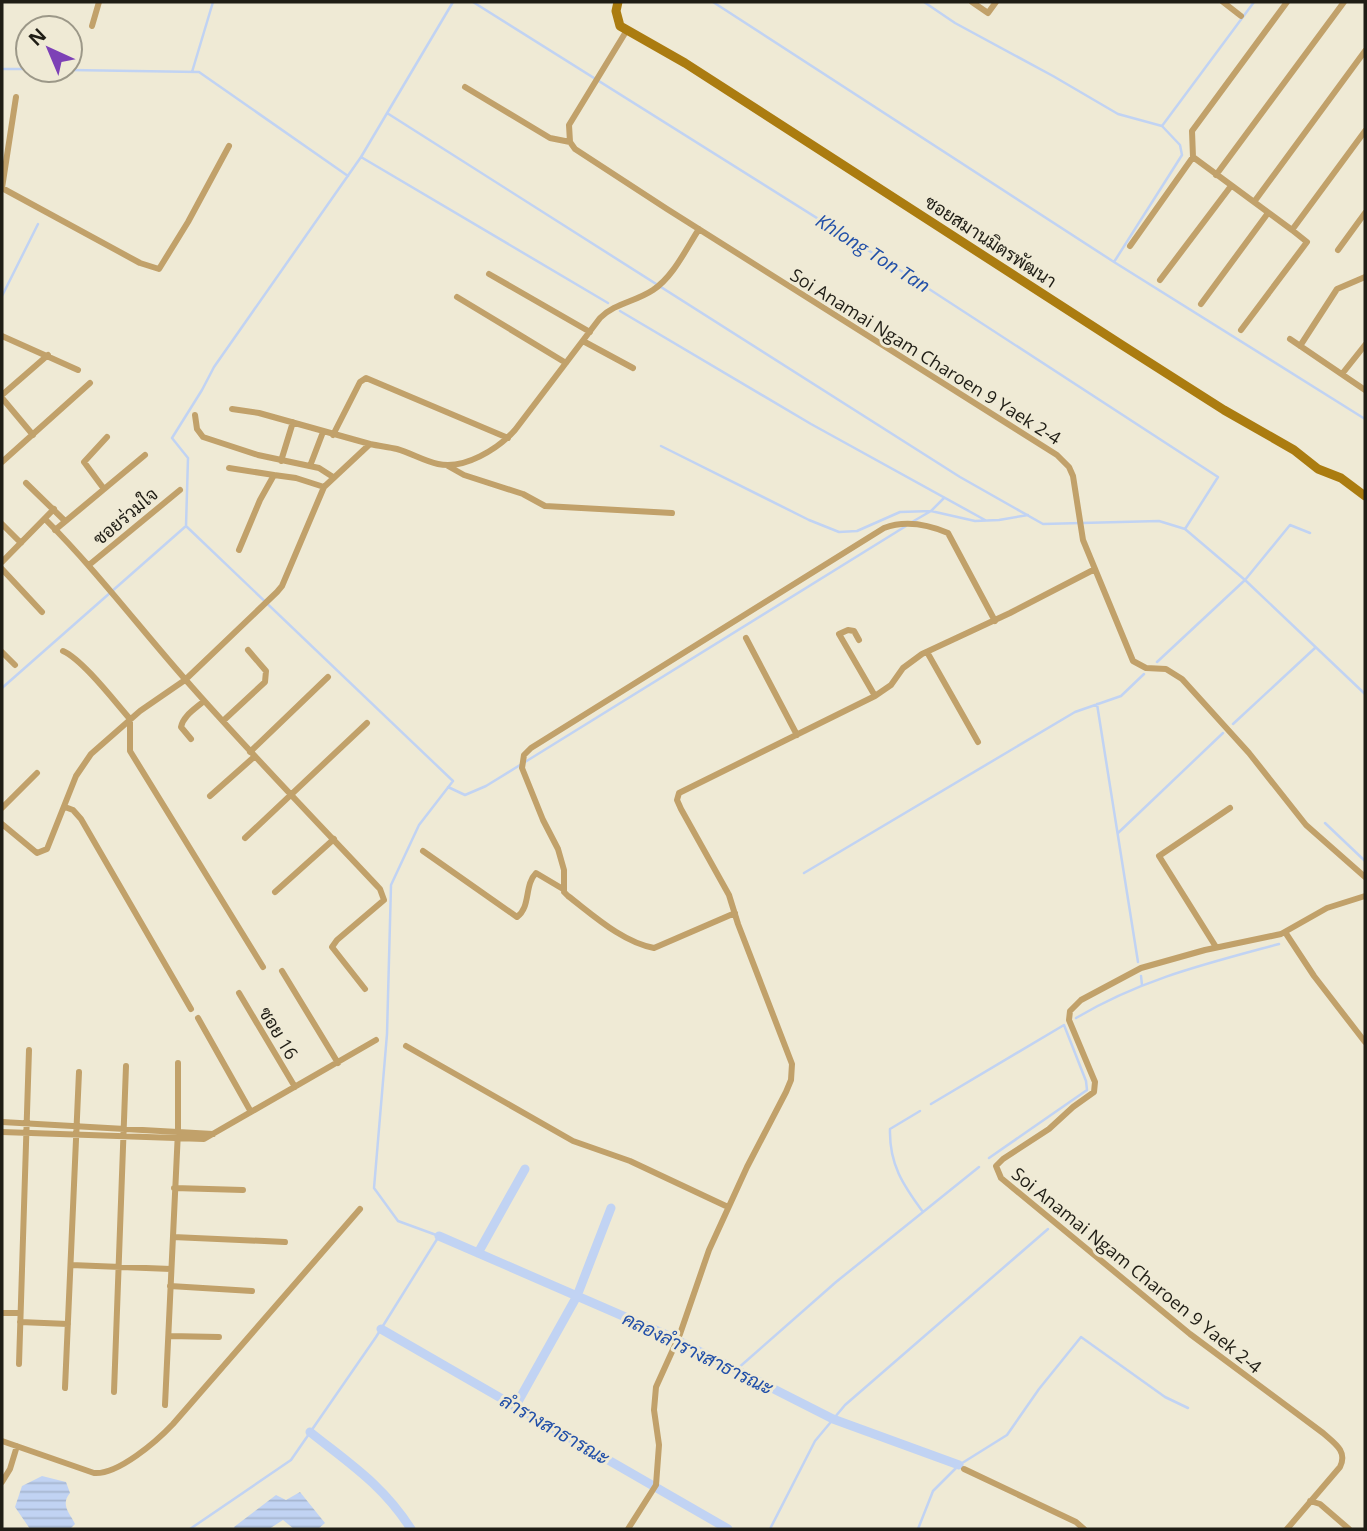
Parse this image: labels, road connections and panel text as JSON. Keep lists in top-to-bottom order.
{
  "streets": {
    "street": [
      "ซอยสมานมิตรพัฒนา",
      "Soi Anamai Ngam Charoen 9 Yaek 2-4",
      "ซอยร่วมใจ",
      "ซอย 16"
    ]
  },
  "water": ["Khlong Ton Tan", "คลองลำรางสาธารณะ", "ลำรางสาธารณะ"],
  "north": "top left"
}
